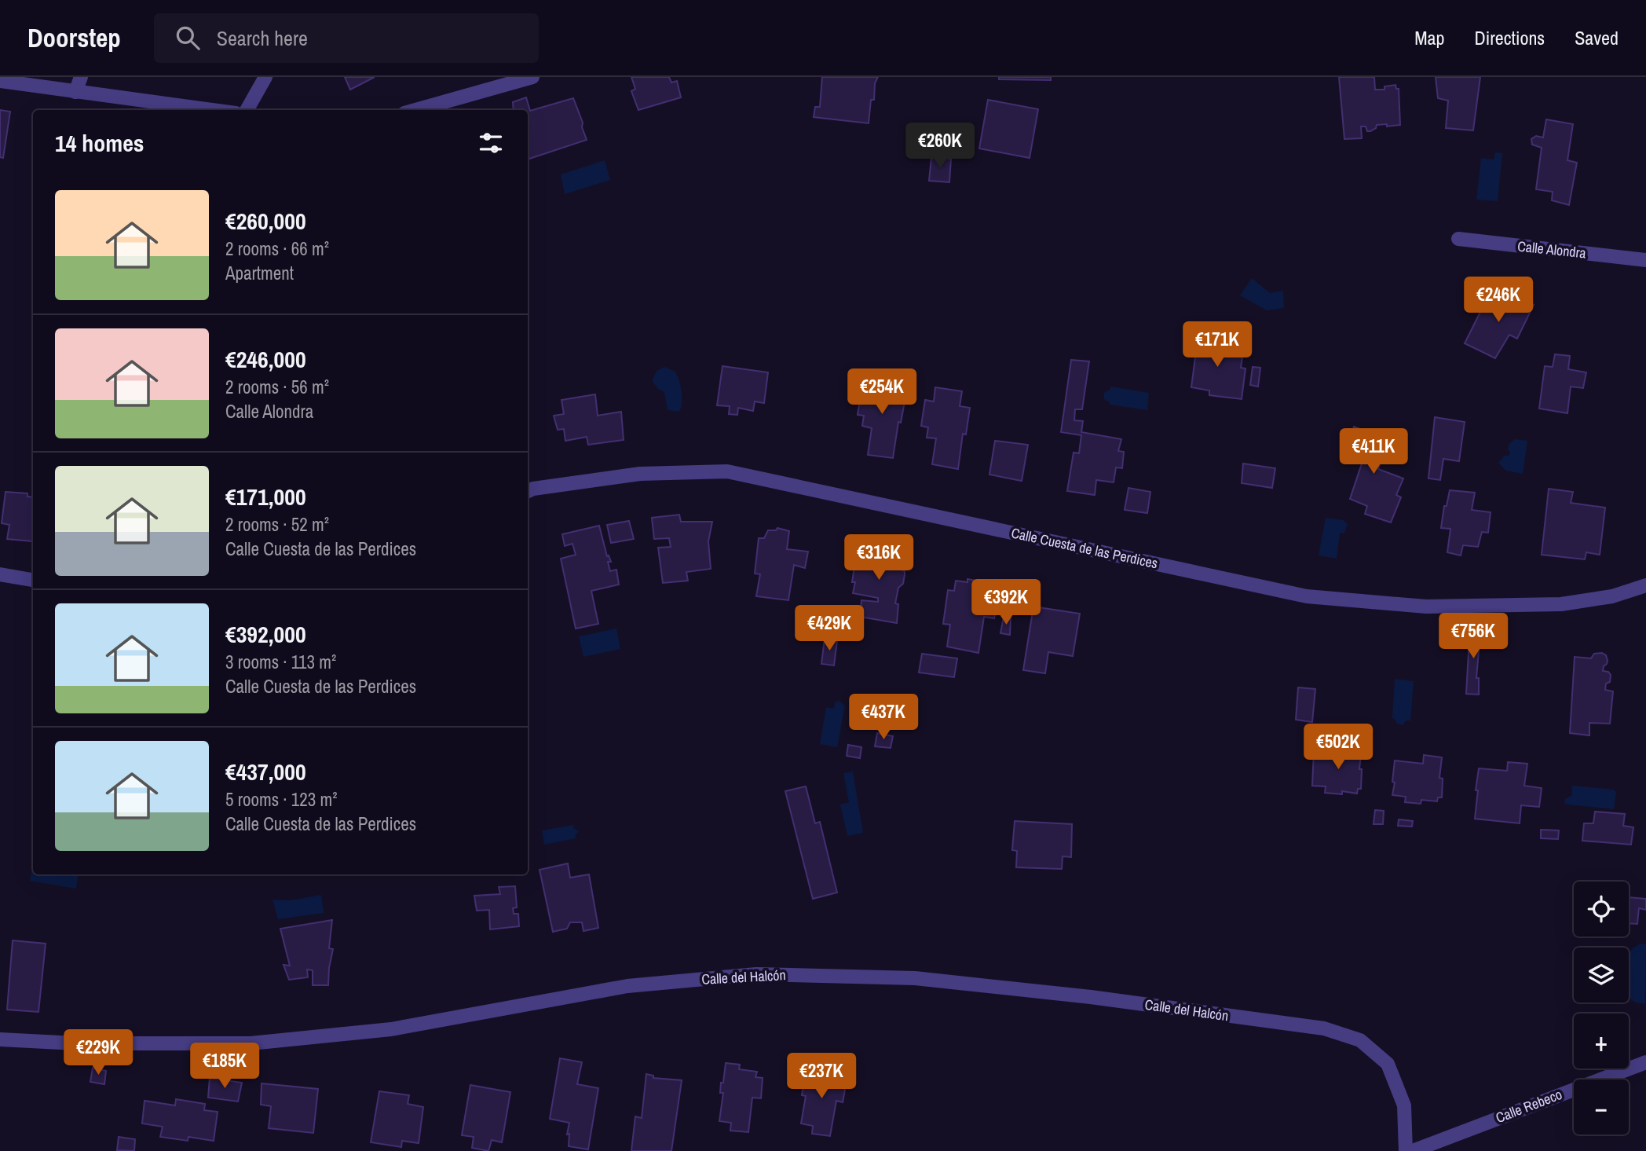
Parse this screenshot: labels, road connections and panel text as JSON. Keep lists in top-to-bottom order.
{
  "streets": {
    "street": [
      "Calle Alondra",
      "Calle Cuesta de las Perdices",
      "Calle del Halcón",
      "Calle Rebeco"
    ]
  },
  "page": {
    "header": "Doorstep",
    "search": "Search here",
    "nav": ["Map", "Directions", "Saved"],
    "heading": "14 homes",
    "price": [
      "€260K",
      "€246K",
      "€171K",
      "€254K",
      "€411K",
      "€316K",
      "€392K",
      "€429K",
      "€756K",
      "€437K",
      "€502K",
      "€229K",
      "€185K",
      "€237K"
    ],
    "list": [
      {
        "name": "€260,000",
        "note": "2 rooms · 66 m² · Apartment"
      },
      {
        "name": "€246,000",
        "note": "2 rooms · 56 m² · Calle Alondra"
      },
      {
        "name": "€171,000",
        "note": "2 rooms · 52 m² · Calle Cuesta de las Perdices"
      },
      {
        "name": "€392,000",
        "note": "3 rooms · 113 m² · Calle Cuesta de las Perdices"
      },
      {
        "name": "€437,000",
        "note": "5 rooms · 123 m² · Calle Cuesta de las Perdices"
      }
    ],
    "map_buttons": ["+", "−"]
  }
}
